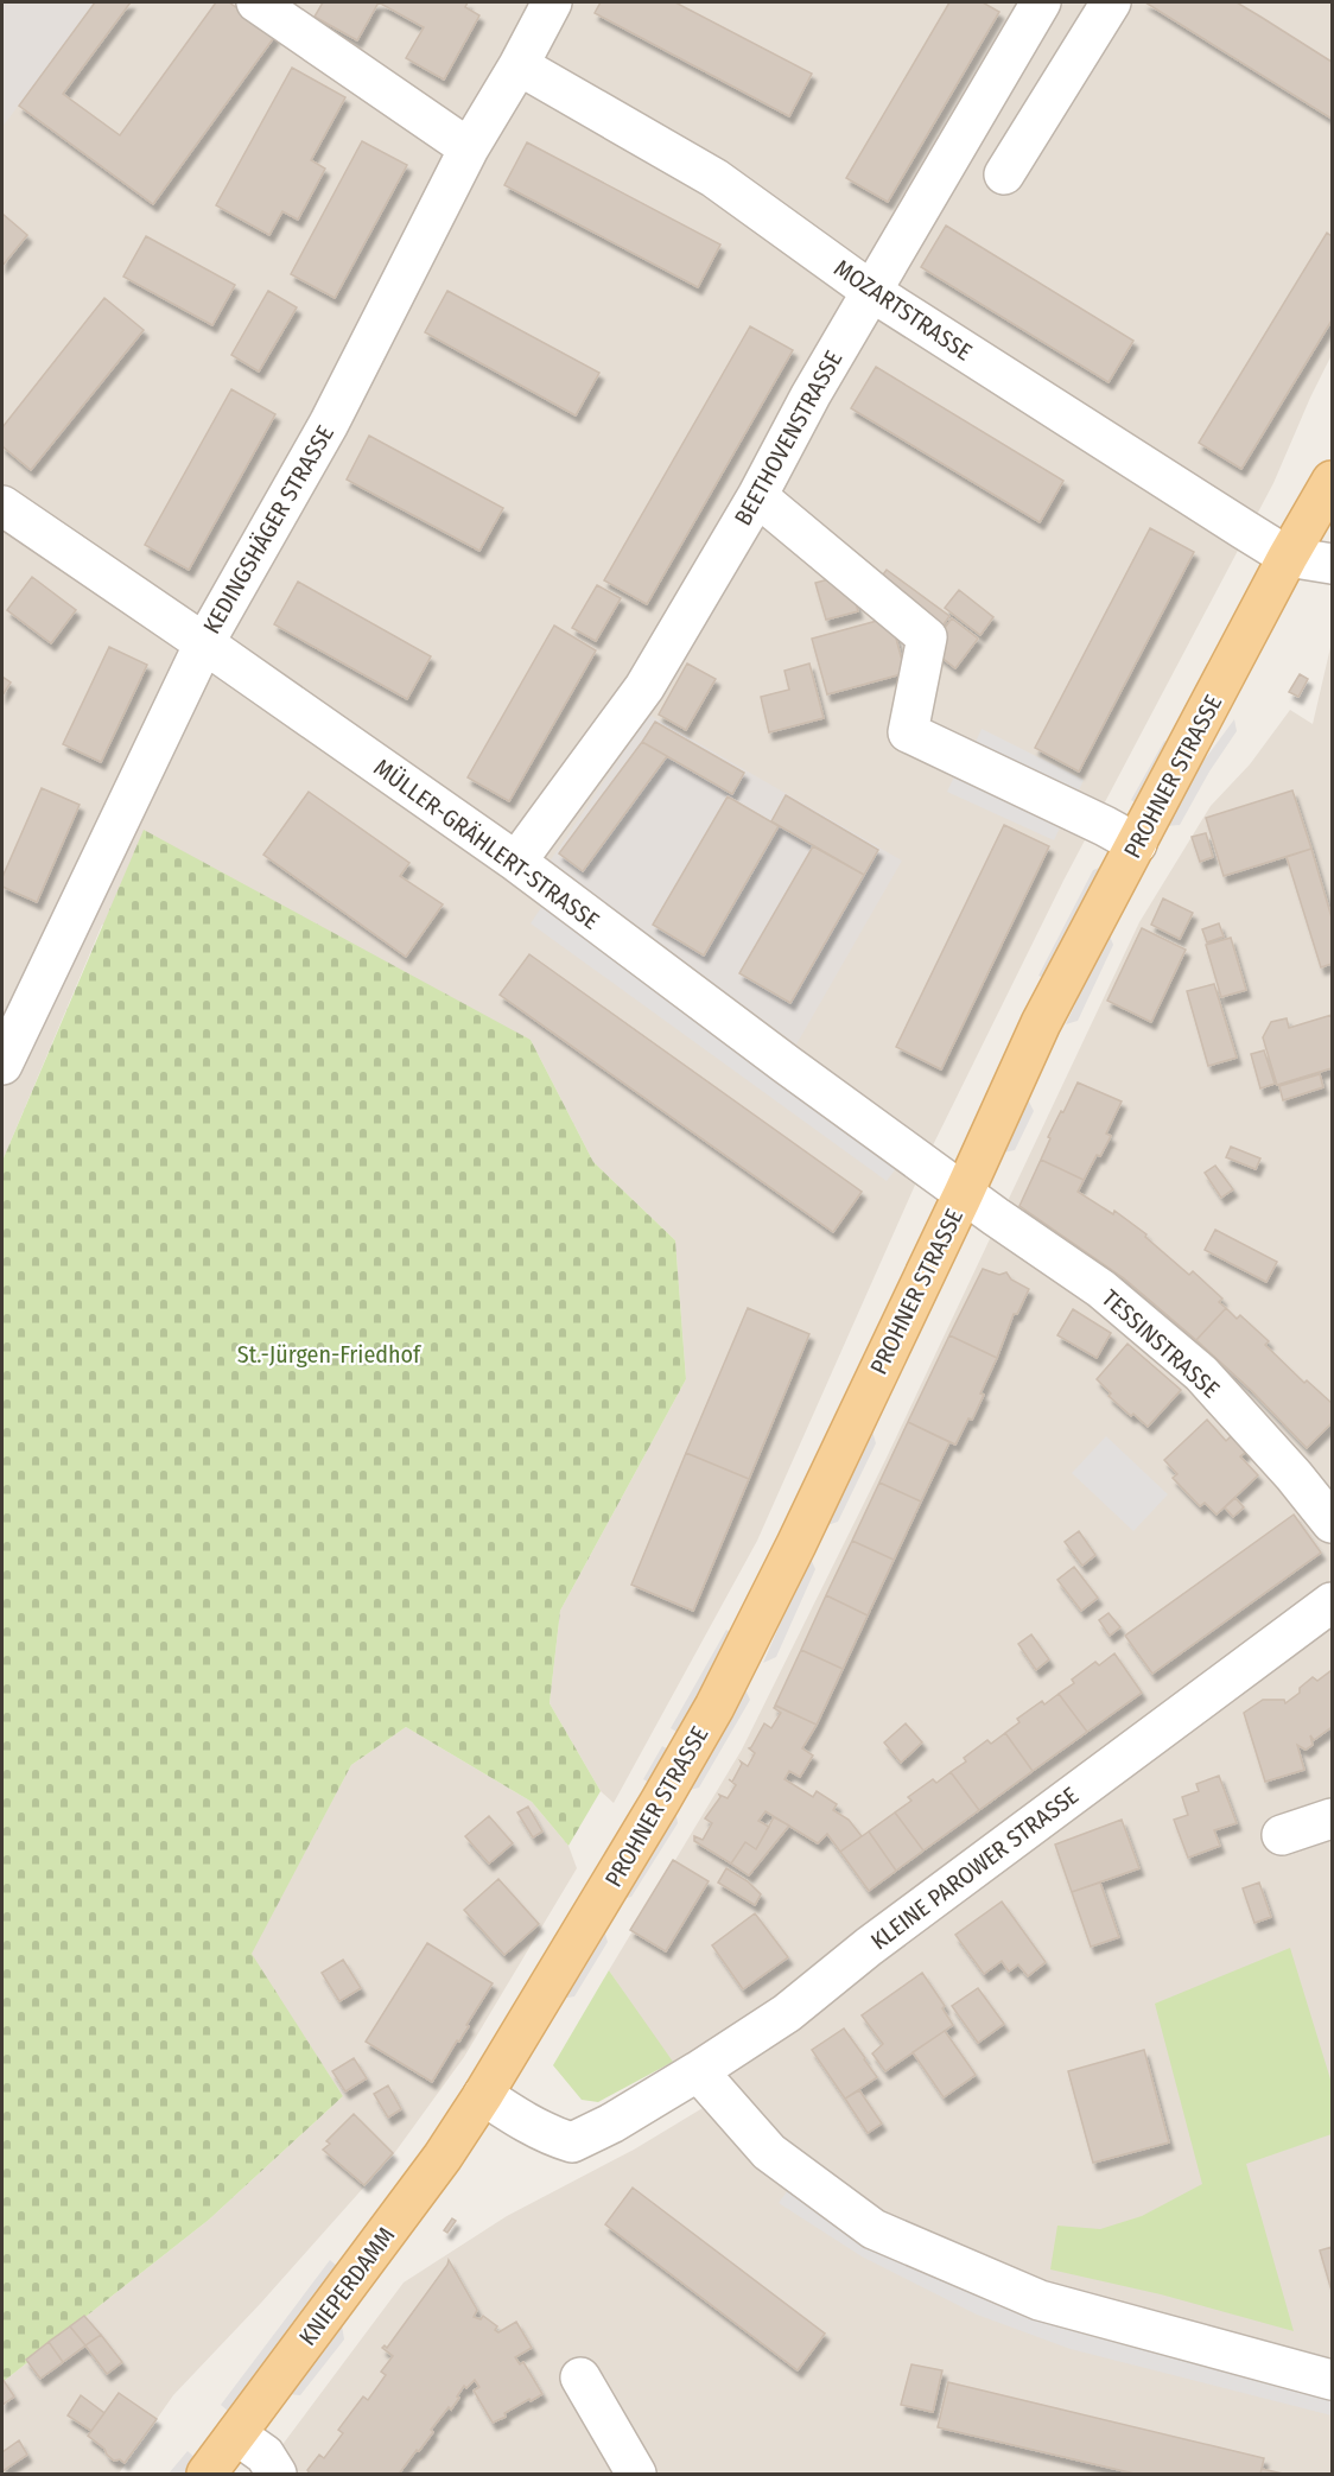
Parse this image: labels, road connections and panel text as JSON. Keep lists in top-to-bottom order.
{
  "streets": {
    "main road": ["PROHNER STRASSE", "KNIEPERDAMM"],
    "street": [
      "MOZARTSTRASSE",
      "BEETHOVENSTRASSE",
      "KEDINGSHÄGER STRASSE",
      "MÜLLER-GRÄHLERT-STRASSE",
      "TESSINSTRASSE",
      "KLEINE PAROWER STRASSE"
    ]
  },
  "crossings": [
    ["MOZARTSTRASSE", "BEETHOVENSTRASSE"],
    ["MOZARTSTRASSE", "KEDINGSHÄGER STRASSE"],
    ["MOZARTSTRASSE", "PROHNER STRASSE"],
    ["BEETHOVENSTRASSE", "MÜLLER-GRÄHLERT-STRASSE"],
    ["KEDINGSHÄGER STRASSE", "MÜLLER-GRÄHLERT-STRASSE"],
    ["PROHNER STRASSE", "MÜLLER-GRÄHLERT-STRASSE"],
    ["PROHNER STRASSE", "TESSINSTRASSE"],
    ["PROHNER STRASSE", "KLEINE PAROWER STRASSE"],
    ["PROHNER STRASSE", "KNIEPERDAMM"],
    ["MÜLLER-GRÄHLERT-STRASSE", "TESSINSTRASSE"],
    ["KLEINE PAROWER STRASSE", "KNIEPERDAMM"]
  ],
  "parks": ["St.-Jürgen-Friedhof"]
}
